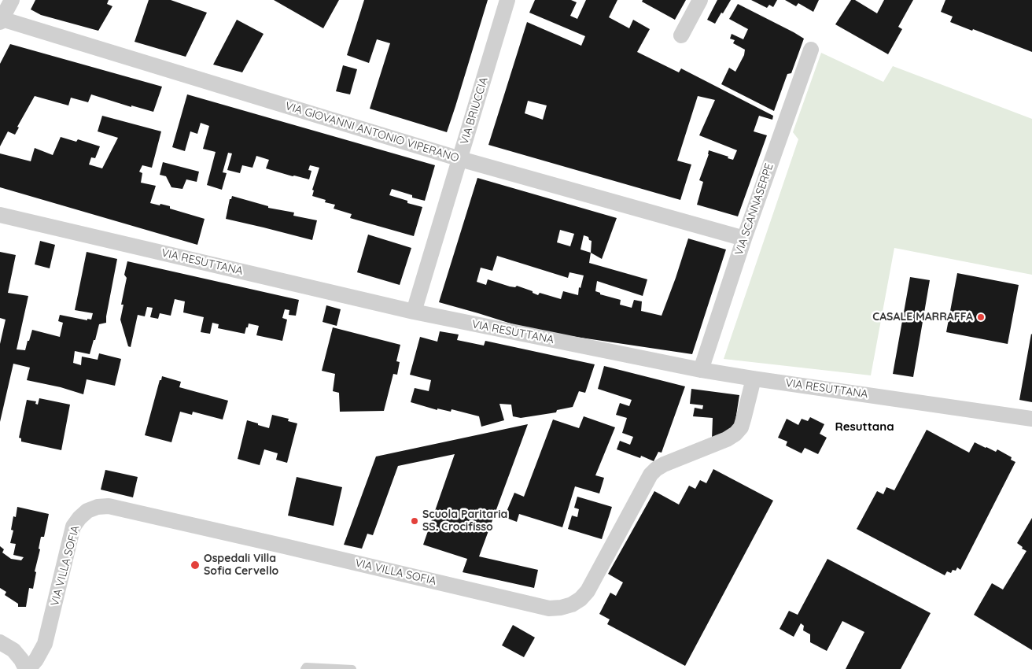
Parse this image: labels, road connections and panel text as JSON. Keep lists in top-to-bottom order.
{
  "streets": {
    "street": [
      "VIA BRIUCCIA",
      "VIA GIOVANNI ANTONIO VIPERANO",
      "VIA SCANNASERPE",
      "VIA RESUTTANA",
      "VIA VILLA SOFIA"
    ]
  },
  "crossings": [
    ["VIA BRIUCCIA", "VIA GIOVANNI ANTONIO VIPERANO"],
    ["VIA BRIUCCIA", "VIA RESUTTANA"],
    ["VIA GIOVANNI ANTONIO VIPERANO", "VIA SCANNASERPE"],
    ["VIA SCANNASERPE", "VIA RESUTTANA"],
    ["VIA RESUTTANA", "VIA VILLA SOFIA"]
  ],
  "districts": ["Resuttana"],
  "places": ["CASALE MARRAFFA", "Scuola Paritaria SS. Crocifisso", "Ospedali Villa Sofia Cervello"]
}
